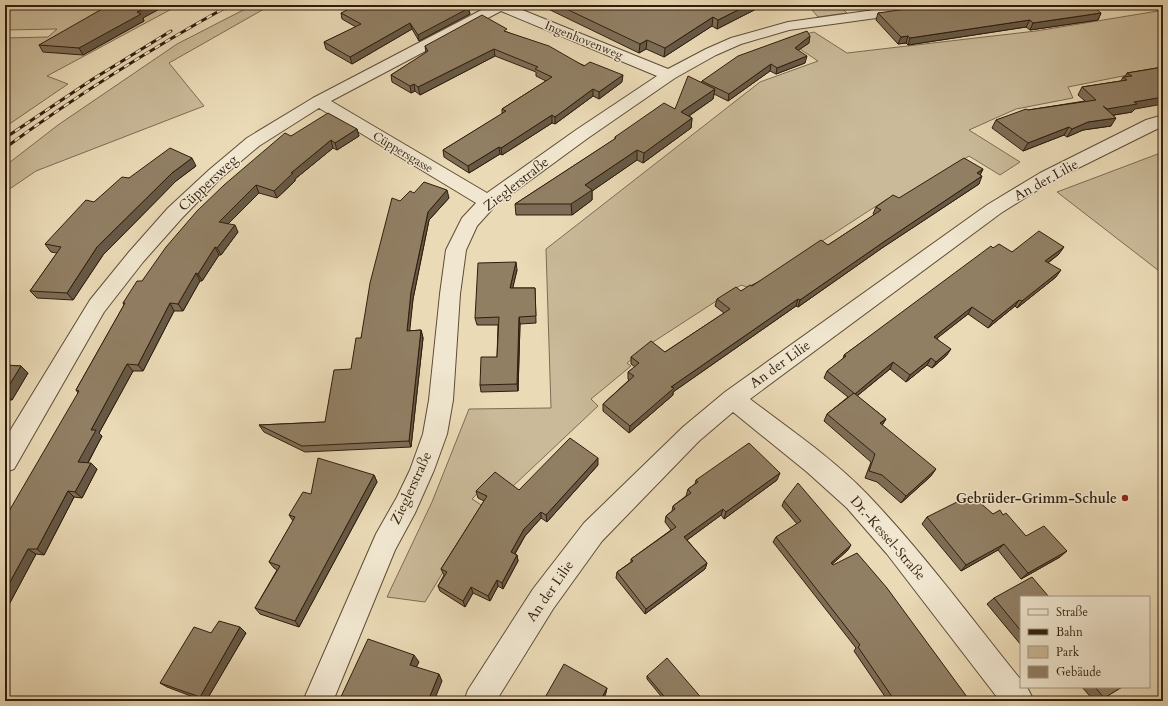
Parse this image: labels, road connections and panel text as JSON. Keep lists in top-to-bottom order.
{
  "streets": {
    "street": [
      "Ingenhovenweg",
      "Cüppersgasse",
      "An der Lilie",
      "Cüppersweg",
      "Zieglerstraße",
      "Dr.-Kessel-Straße"
    ]
  },
  "crossings": [
    ["Ingenhovenweg", "Cüppersweg"],
    ["Ingenhovenweg", "Zieglerstraße"],
    ["Cüppersgasse", "Cüppersweg"],
    ["Cüppersgasse", "Zieglerstraße"],
    ["An der Lilie", "Dr.-Kessel-Straße"]
  ],
  "places": ["Gebrüder-Grimm-Schule"],
  "legend": [
    "Straße",
    "Bahn",
    "Park",
    "Gebäude"
  ]
}
